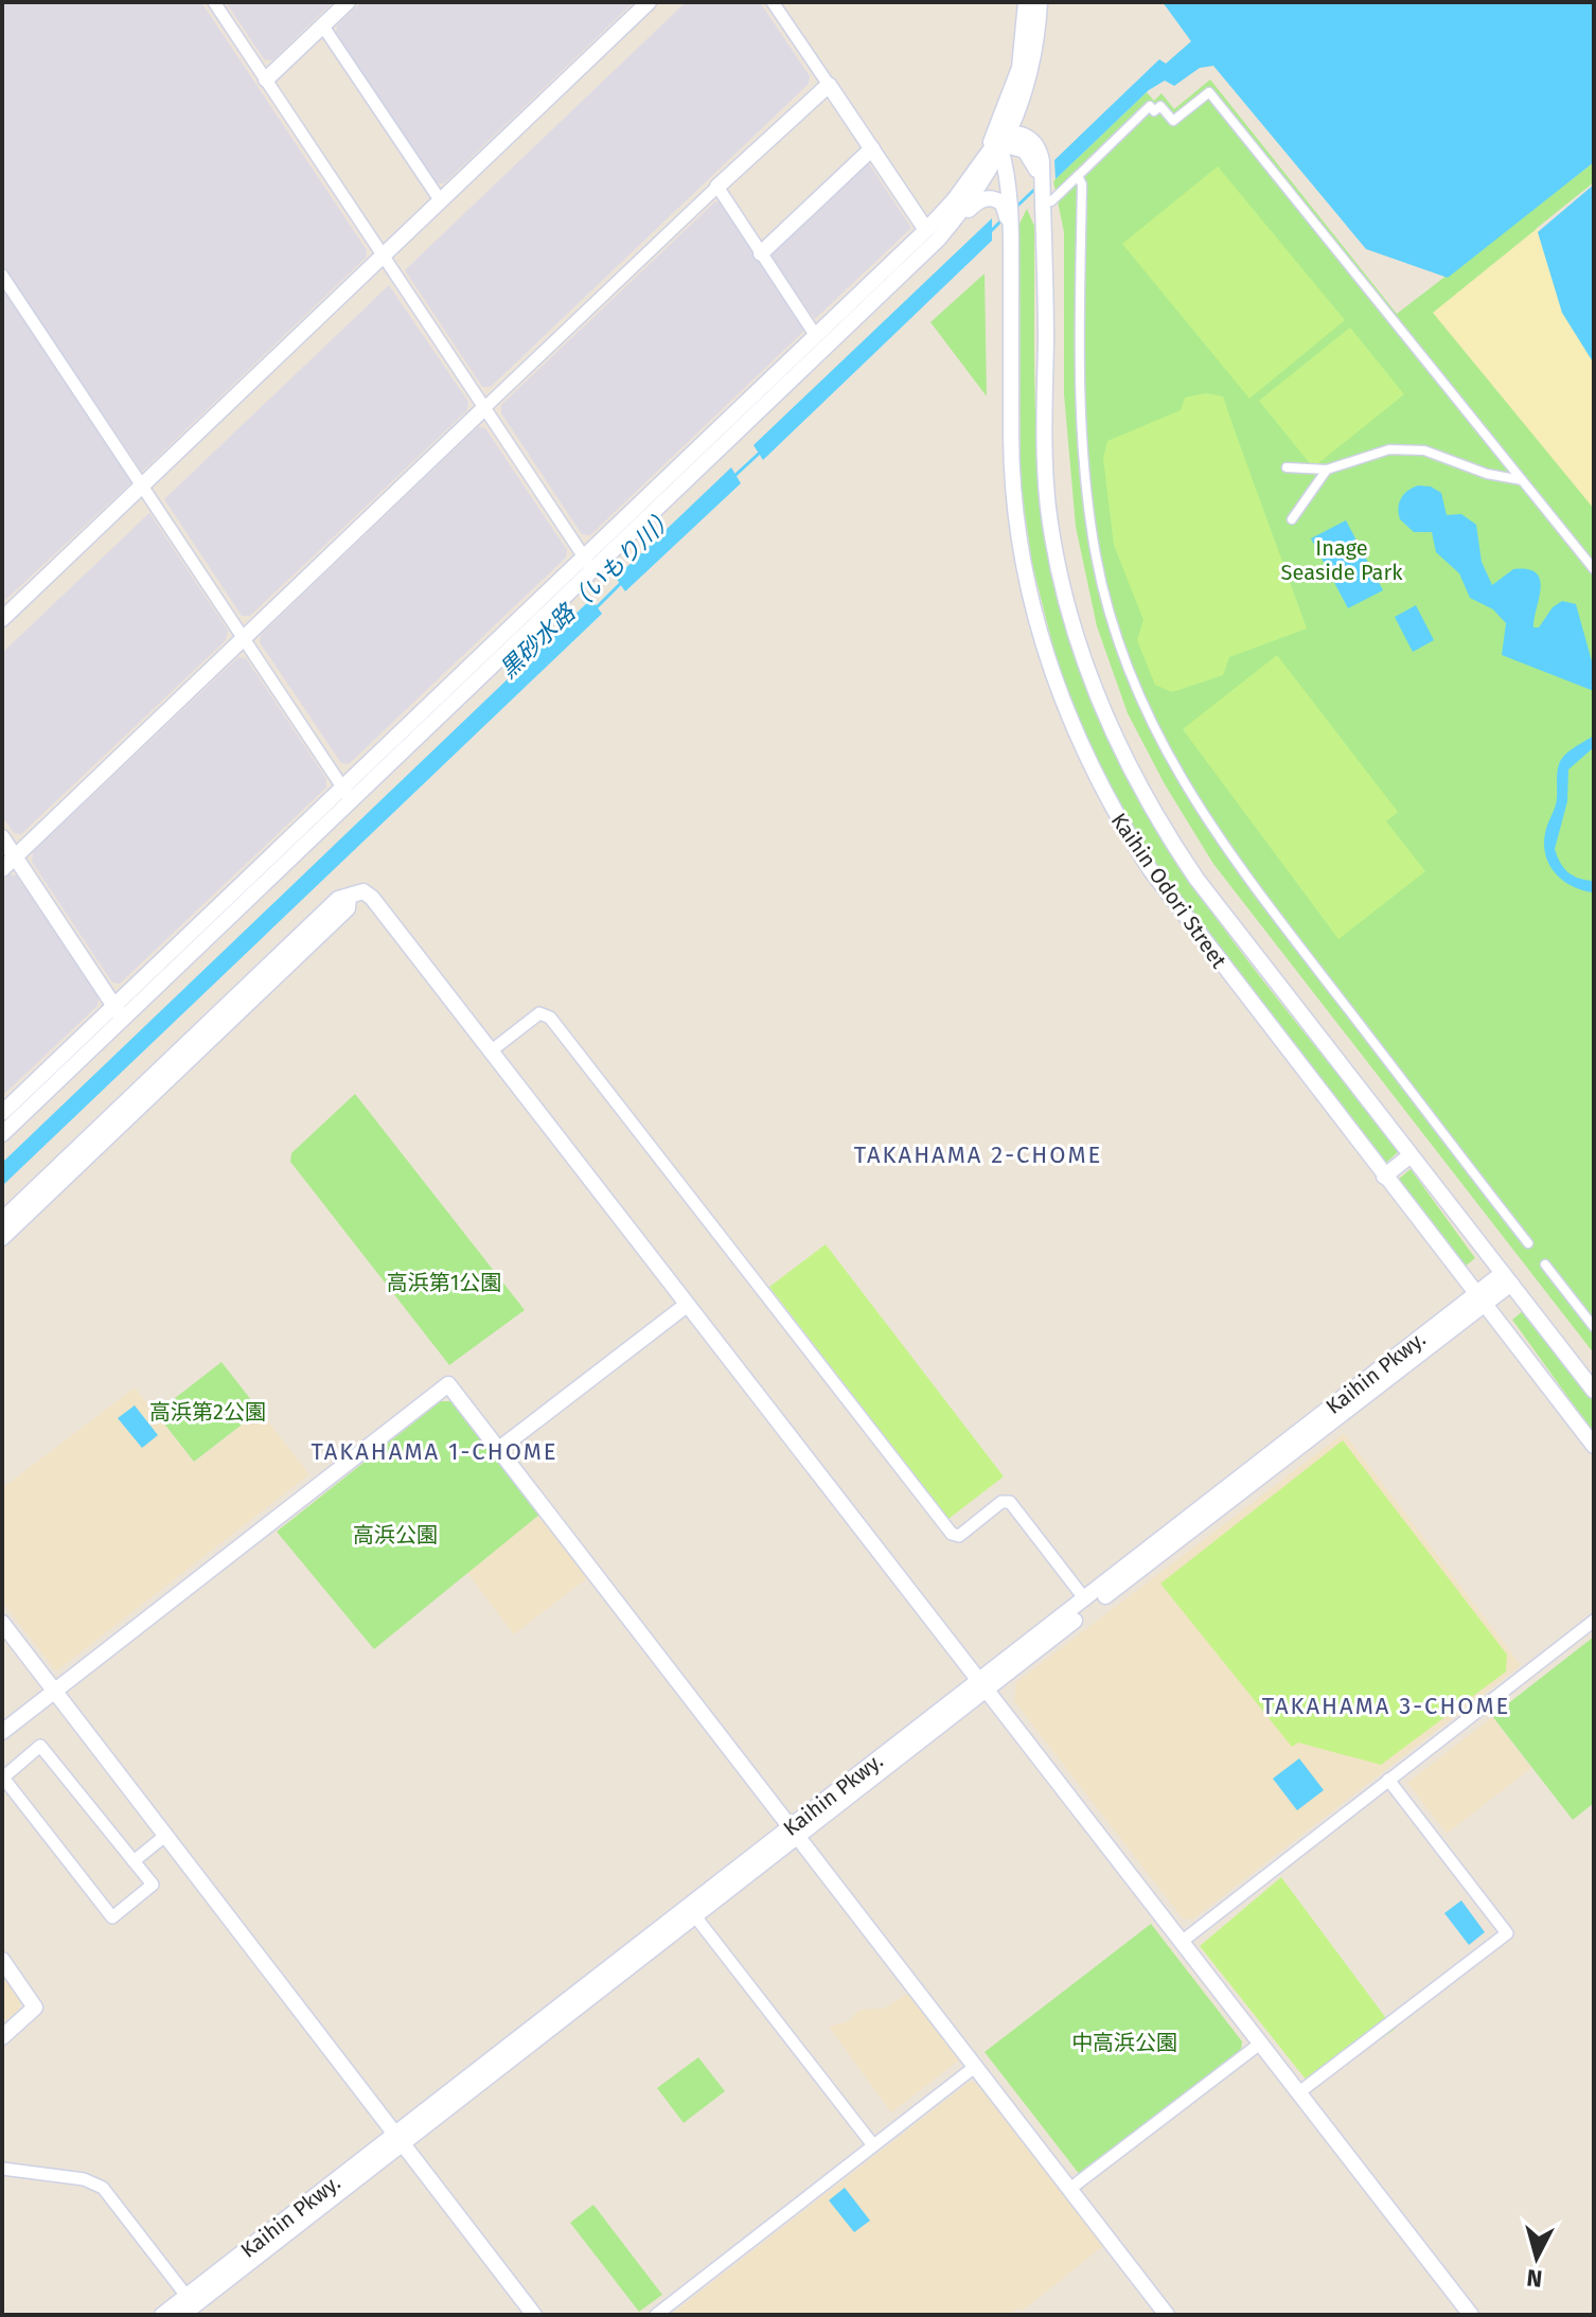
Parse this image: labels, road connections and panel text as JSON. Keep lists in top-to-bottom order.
{
  "streets": {
    "street": ["Kaihin Odori Street", "Kaihin Pkwy."]
  },
  "crossings": [
    ["Kaihin Odori Street", "Kaihin Pkwy."]
  ],
  "districts": ["TAKAHAMA 2-CHOME", "TAKAHAMA 1-CHOME", "TAKAHAMA 3-CHOME"],
  "water": ["黒砂水路（いもり川）"],
  "parks": [
    "Inage Seaside Park",
    "高浜第1公園",
    "高浜第2公園",
    "高浜公園",
    "中高浜公園"
  ],
  "north": "bottom"
}
